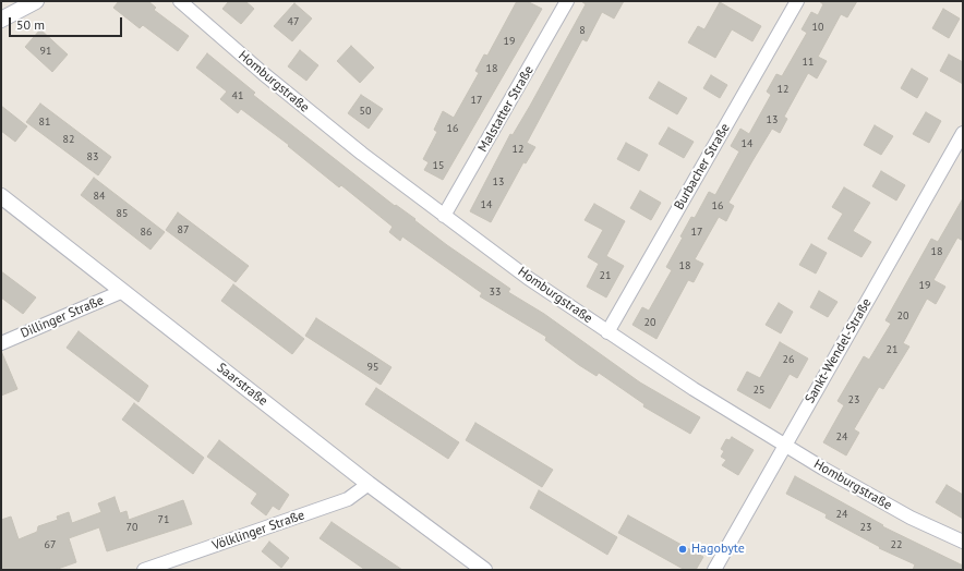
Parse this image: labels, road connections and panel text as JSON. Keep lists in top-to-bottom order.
{
  "streets": {
    "street": [
      "Homburgstraße",
      "Malstatter Straße",
      "Burbacher Straße",
      "Dillinger Straße",
      "Sankt-Wendel-Straße",
      "Saarstraße",
      "Völklinger Straße"
    ]
  },
  "crossings": [
    ["Homburgstraße", "Malstatter Straße"],
    ["Homburgstraße", "Burbacher Straße"],
    ["Homburgstraße", "Sankt-Wendel-Straße"],
    ["Dillinger Straße", "Saarstraße"],
    ["Saarstraße", "Völklinger Straße"]
  ],
  "places": ["Hagobyte"],
  "house_numbers": [
    "47",
    "10",
    "8",
    "19",
    "91",
    "11",
    "18",
    "12",
    "41",
    "17",
    "50",
    "13",
    "81",
    "16",
    "82",
    "14",
    "12",
    "83",
    "15",
    "13",
    "84",
    "14",
    "16",
    "85",
    "87",
    "86",
    "17",
    "18",
    "18",
    "21",
    "19",
    "33",
    "20",
    "20",
    "21",
    "26",
    "95",
    "25",
    "23",
    "24",
    "24",
    "71",
    "70",
    "23",
    "67",
    "22"
  ],
  "scale_bar": "50 m"
}
